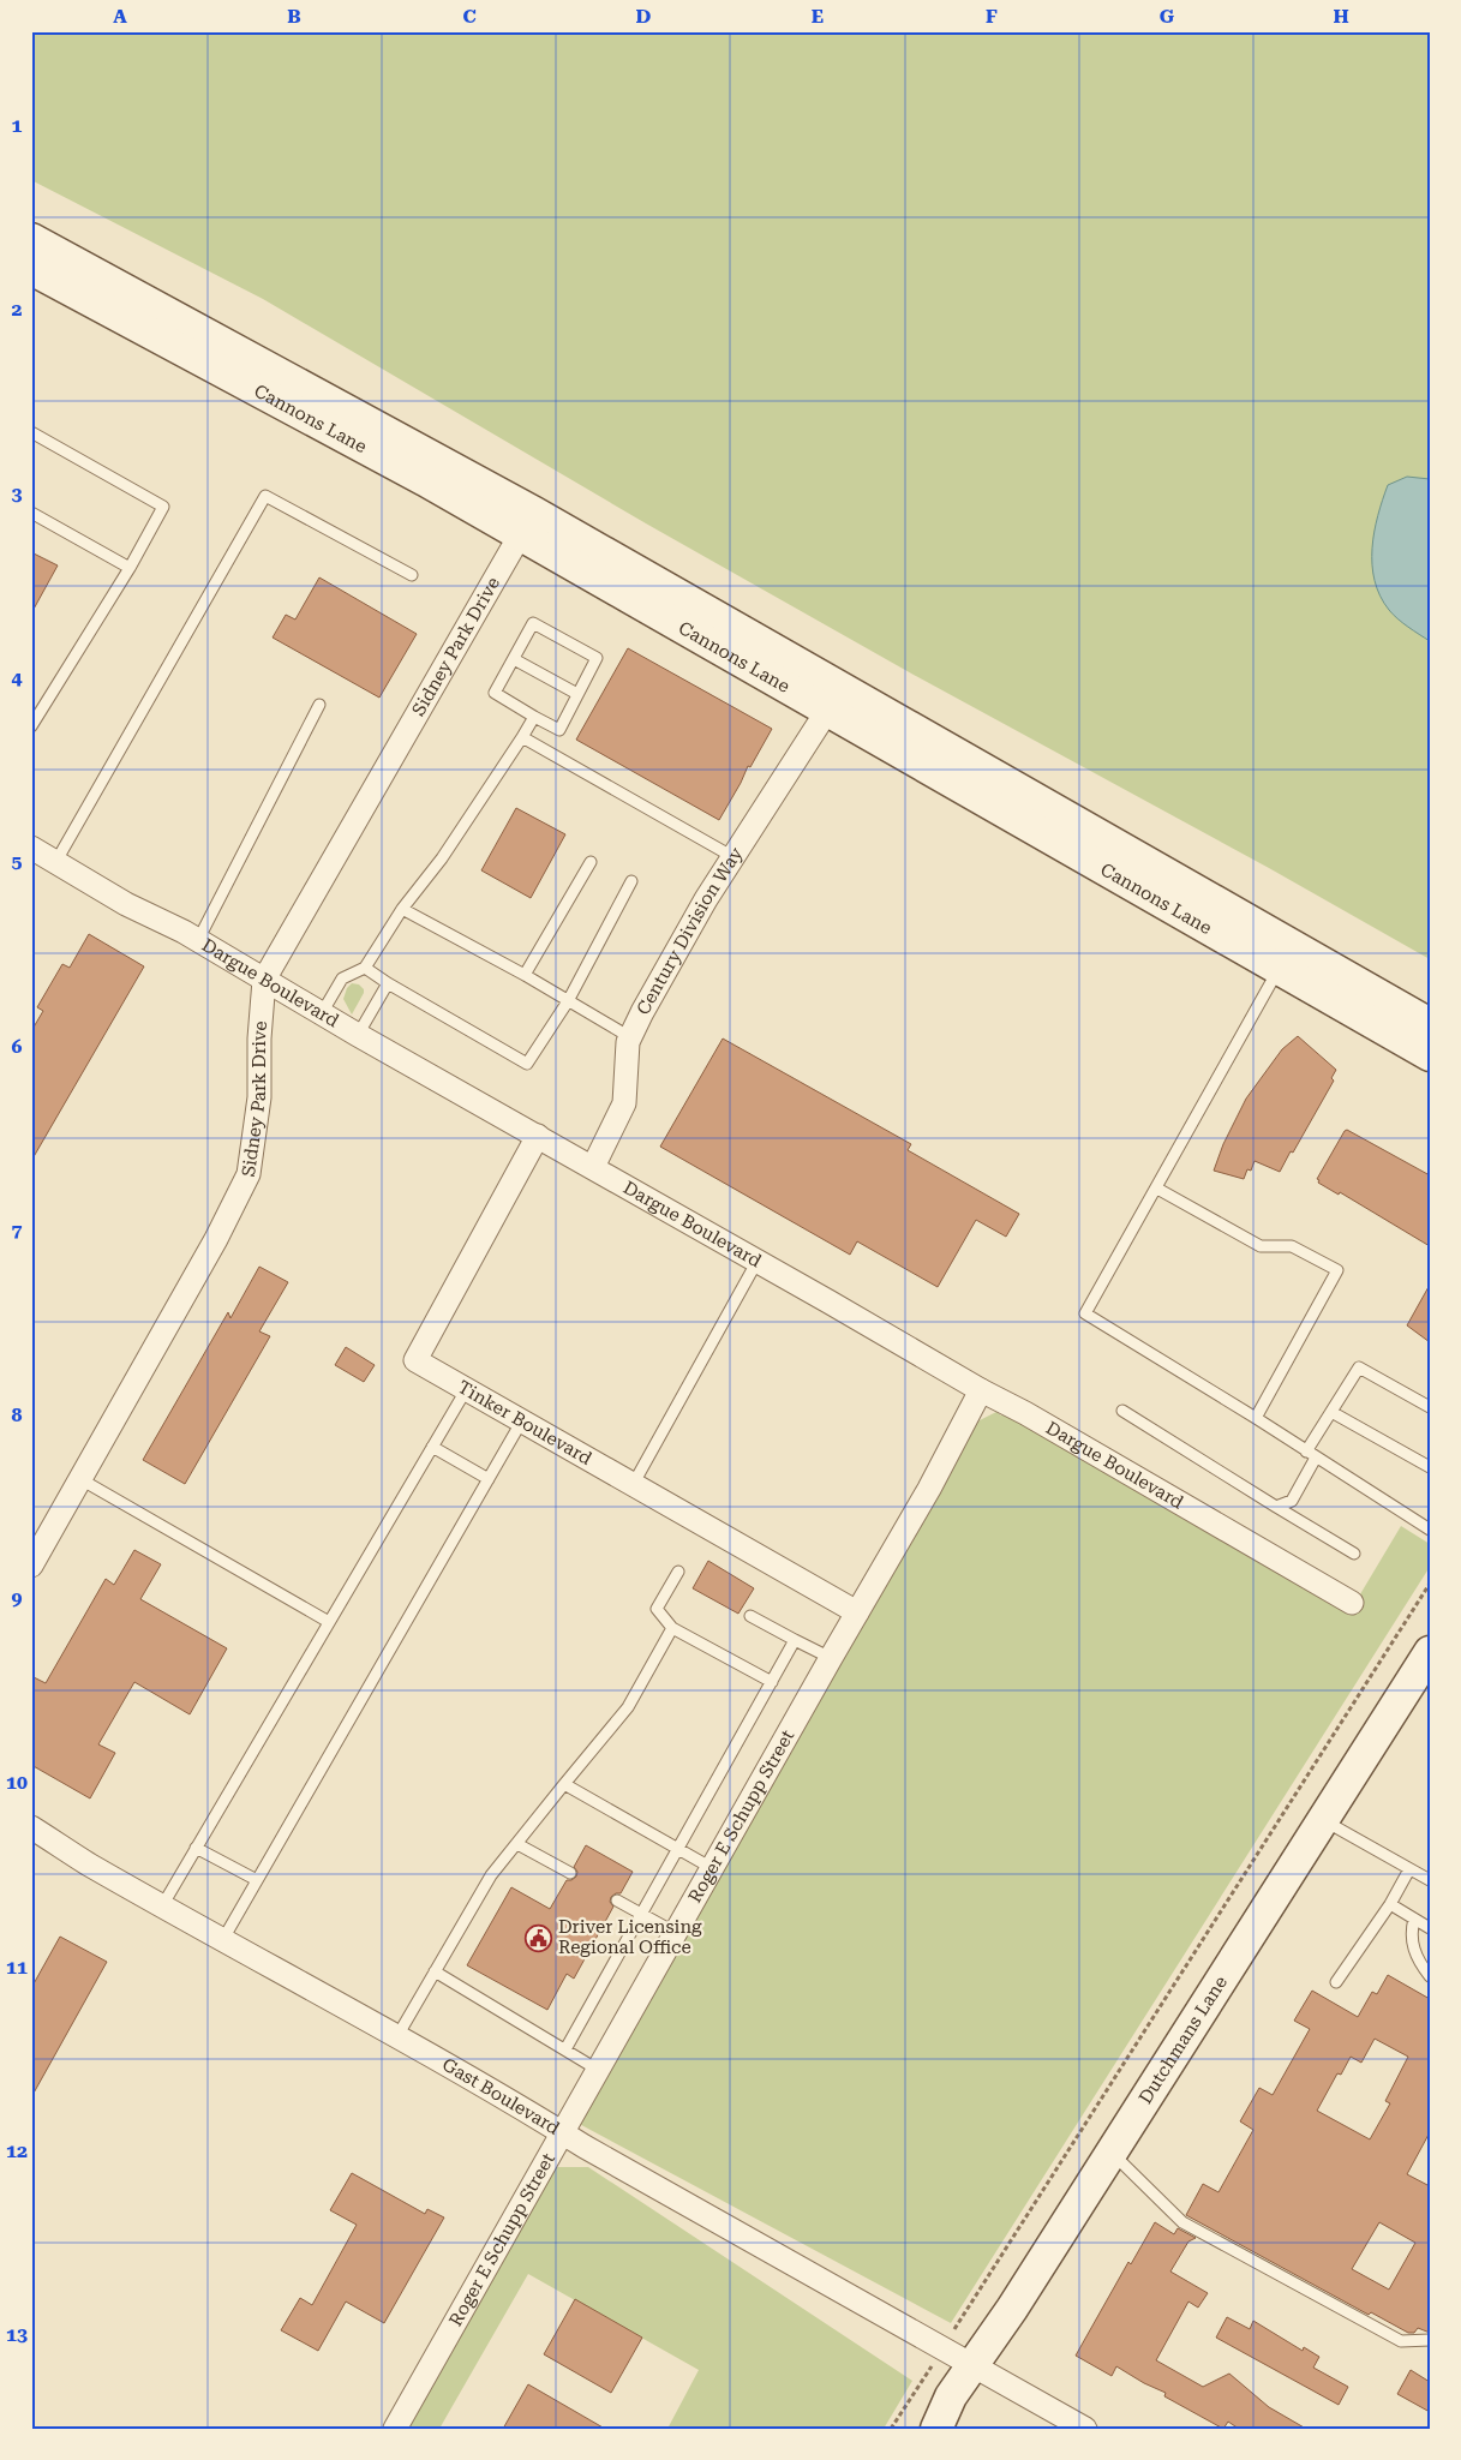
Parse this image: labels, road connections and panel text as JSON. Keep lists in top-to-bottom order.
{
  "streets": {
    "main road": ["Cannons Lane", "Dutchmans Lane"],
    "street": [
      "Sidney Park Drive",
      "Century Division Way",
      "Dargue Boulevard",
      "Tinker Boulevard",
      "Roger E Schupp Street",
      "Gast Boulevard"
    ]
  },
  "crossings": [
    ["Cannons Lane", "Sidney Park Drive"],
    ["Cannons Lane", "Century Division Way"],
    ["Sidney Park Drive", "Dargue Boulevard"],
    ["Century Division Way", "Dargue Boulevard"],
    ["Dargue Boulevard", "Tinker Boulevard"],
    ["Dargue Boulevard", "Roger E Schupp Street"],
    ["Tinker Boulevard", "Roger E Schupp Street"],
    ["Roger E Schupp Street", "Gast Boulevard"],
    ["Dutchmans Lane", "Gast Boulevard"]
  ],
  "places": {
    "public building": ["Driver Licensing Regional Office"]
  },
  "grid": {
    "columns": [
      "A",
      "B",
      "C",
      "D",
      "E",
      "F",
      "G",
      "H"
    ],
    "rows": [
      "1",
      "2",
      "3",
      "4",
      "5",
      "6",
      "7",
      "8",
      "9",
      "10",
      "11",
      "12",
      "13"
    ]
  }
}
